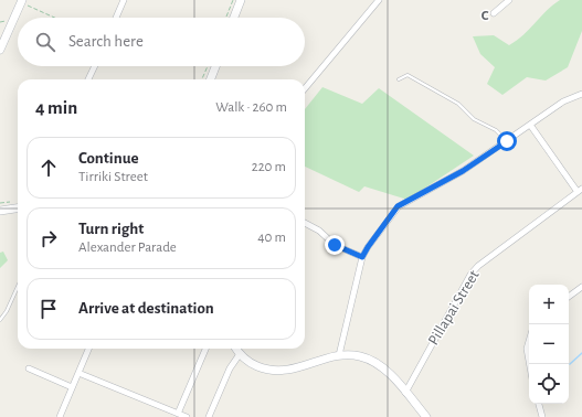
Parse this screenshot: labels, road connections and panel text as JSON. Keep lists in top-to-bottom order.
{
  "streets": {
    "street": ["Pillapai Street"]
  },
  "page": {
    "search": "Search here",
    "heading": ["4 min", "Walk · 260 m"],
    "list": [
      ["Continue", "Tirriki Street", "220 m"],
      ["Turn right", "Alexander Parade", "40 m"],
      "Arrive at destination"
    ],
    "map_buttons": ["+", "−"]
  },
  "grid": {
    "columns": ["C"]
  }
}
